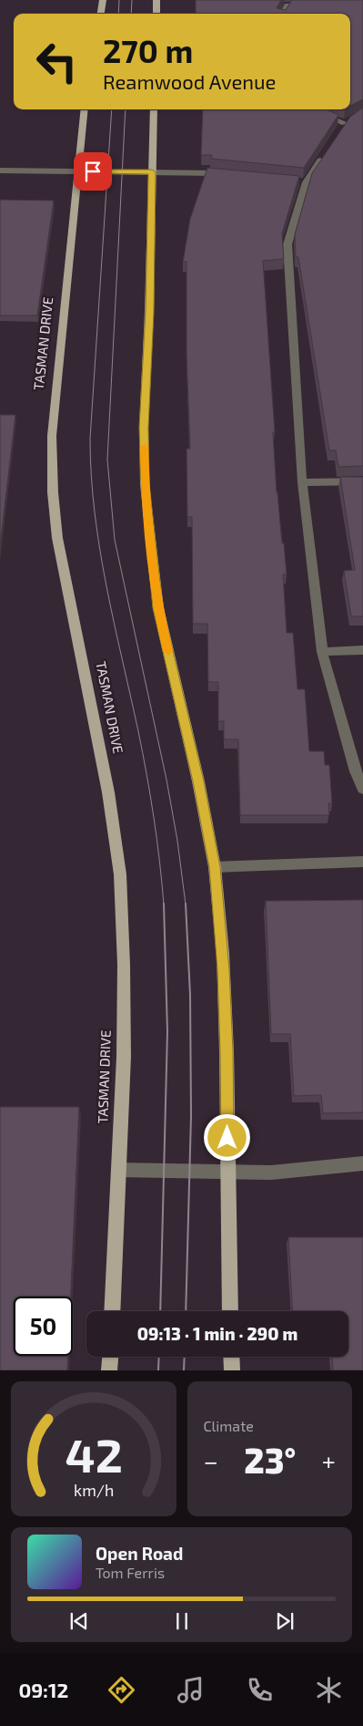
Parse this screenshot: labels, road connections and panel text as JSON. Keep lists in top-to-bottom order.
{
  "streets": {
    "main road": ["TASMAN DRIVE"]
  },
  "page": {
    "turn": ["270 m", "Reamwood Avenue"],
    "limit": "50",
    "trip": "09:13 · 1 min · 290 m",
    "tile": "Climate",
    "heat": ["−", "23°", "+"],
    "song": ["Open Road", "Tom Ferris"],
    "tabs": "09:12",
    "gauge": ["42", "km/h"]
  }
}
